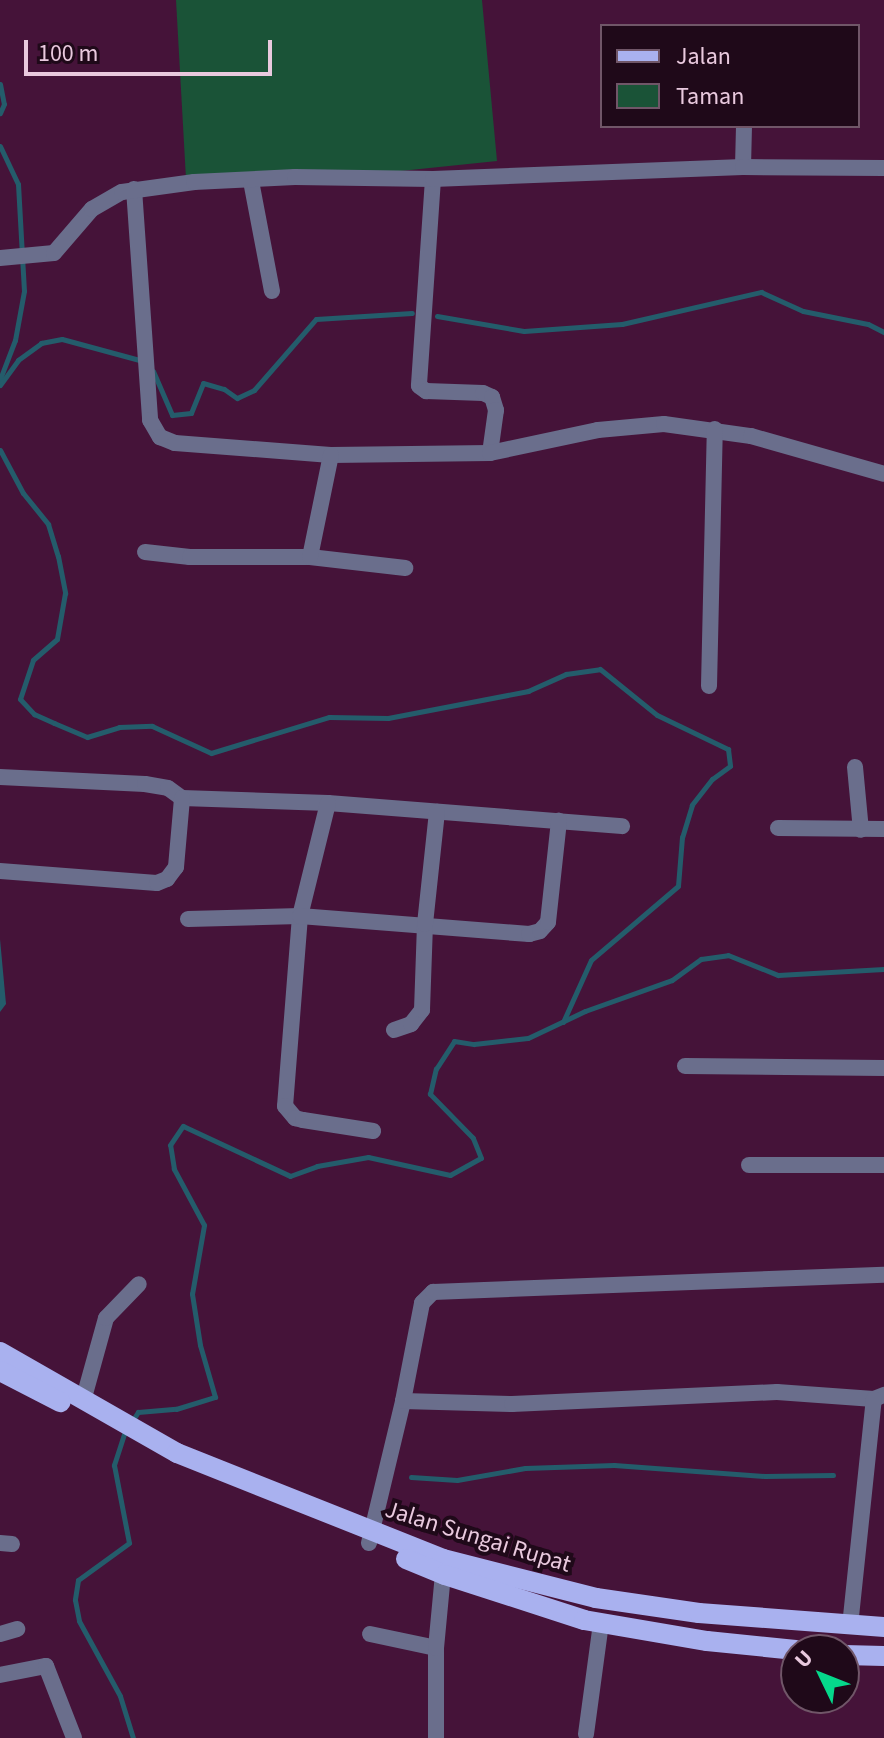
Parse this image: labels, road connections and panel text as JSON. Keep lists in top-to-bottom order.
{
  "streets": {
    "main road": ["Jalan Sungai Rupat"]
  },
  "legend": ["Jalan", "Taman"],
  "scale_bar": "100 m",
  "north": "top left"
}
